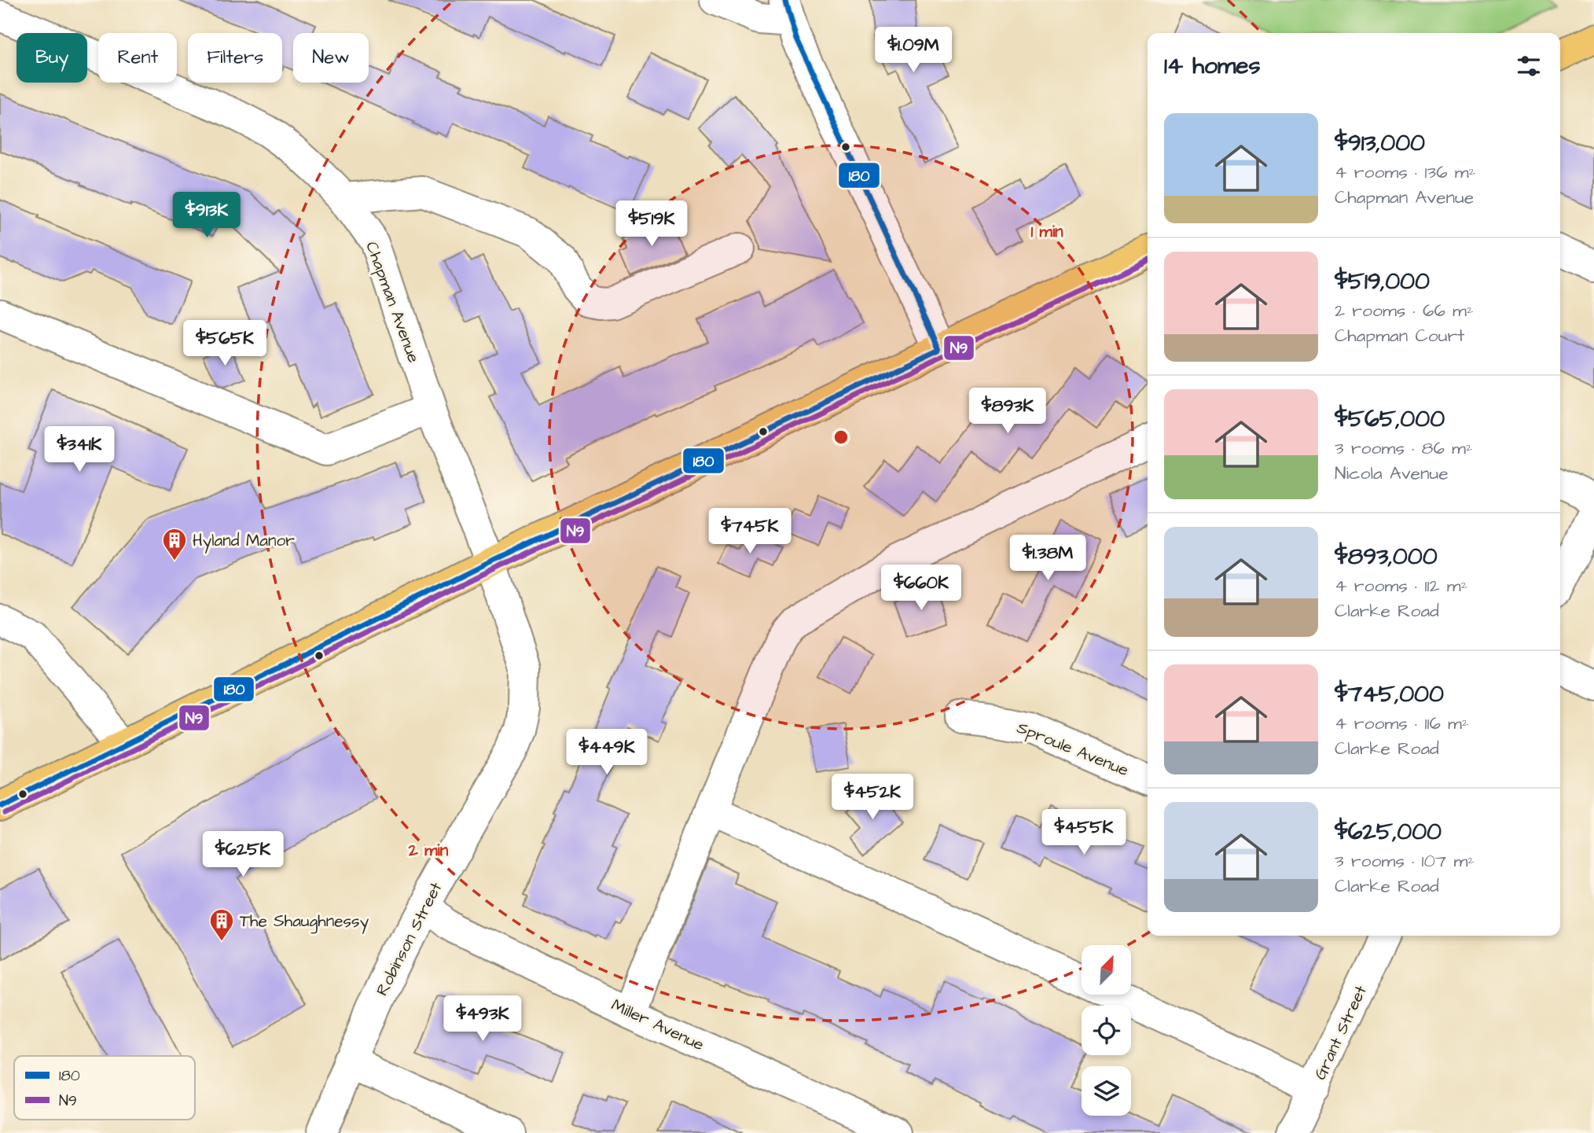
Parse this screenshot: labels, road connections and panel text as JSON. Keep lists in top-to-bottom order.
{
  "streets": {
    "street": [
      "Chapman Avenue",
      "Sproule Avenue",
      "Robinson Street",
      "Miller Avenue",
      "Grant Street"
    ]
  },
  "crossings": [
    ["Chapman Avenue", "Robinson Street"],
    ["Robinson Street", "Miller Avenue"]
  ],
  "places": {
    "building": ["Hyland Manor", "The Shaughnessy"]
  },
  "lines": ["transit line 180", "transit line N9"],
  "legend": ["180", "N9"],
  "north": "top right",
  "page": {
    "price": [
      "$1.09M",
      "$913K",
      "$519K",
      "$565K",
      "$893K",
      "$341K",
      "$745K",
      "$1.38M",
      "$660K",
      "$449K",
      "$452K",
      "$455K",
      "$625K",
      "$493K"
    ],
    "chip": [
      "Buy",
      "Rent",
      "Filters",
      "New"
    ],
    "heading": "14 homes",
    "list": [
      {
        "name": "$913,000",
        "note": "4 rooms · 136 m² · Chapman Avenue"
      },
      {
        "name": "$519,000",
        "note": "2 rooms · 66 m² · Chapman Court"
      },
      {
        "name": "$565,000",
        "note": "3 rooms · 86 m² · Nicola Avenue"
      },
      {
        "name": "$893,000",
        "note": "4 rooms · 112 m² · Clarke Road"
      },
      {
        "name": "$745,000",
        "note": "4 rooms · 116 m² · Clarke Road"
      },
      {
        "name": "$625,000",
        "note": "3 rooms · 107 m² · Clarke Road"
      }
    ]
  },
  "rings": ["1 min", "2 min"]
}
